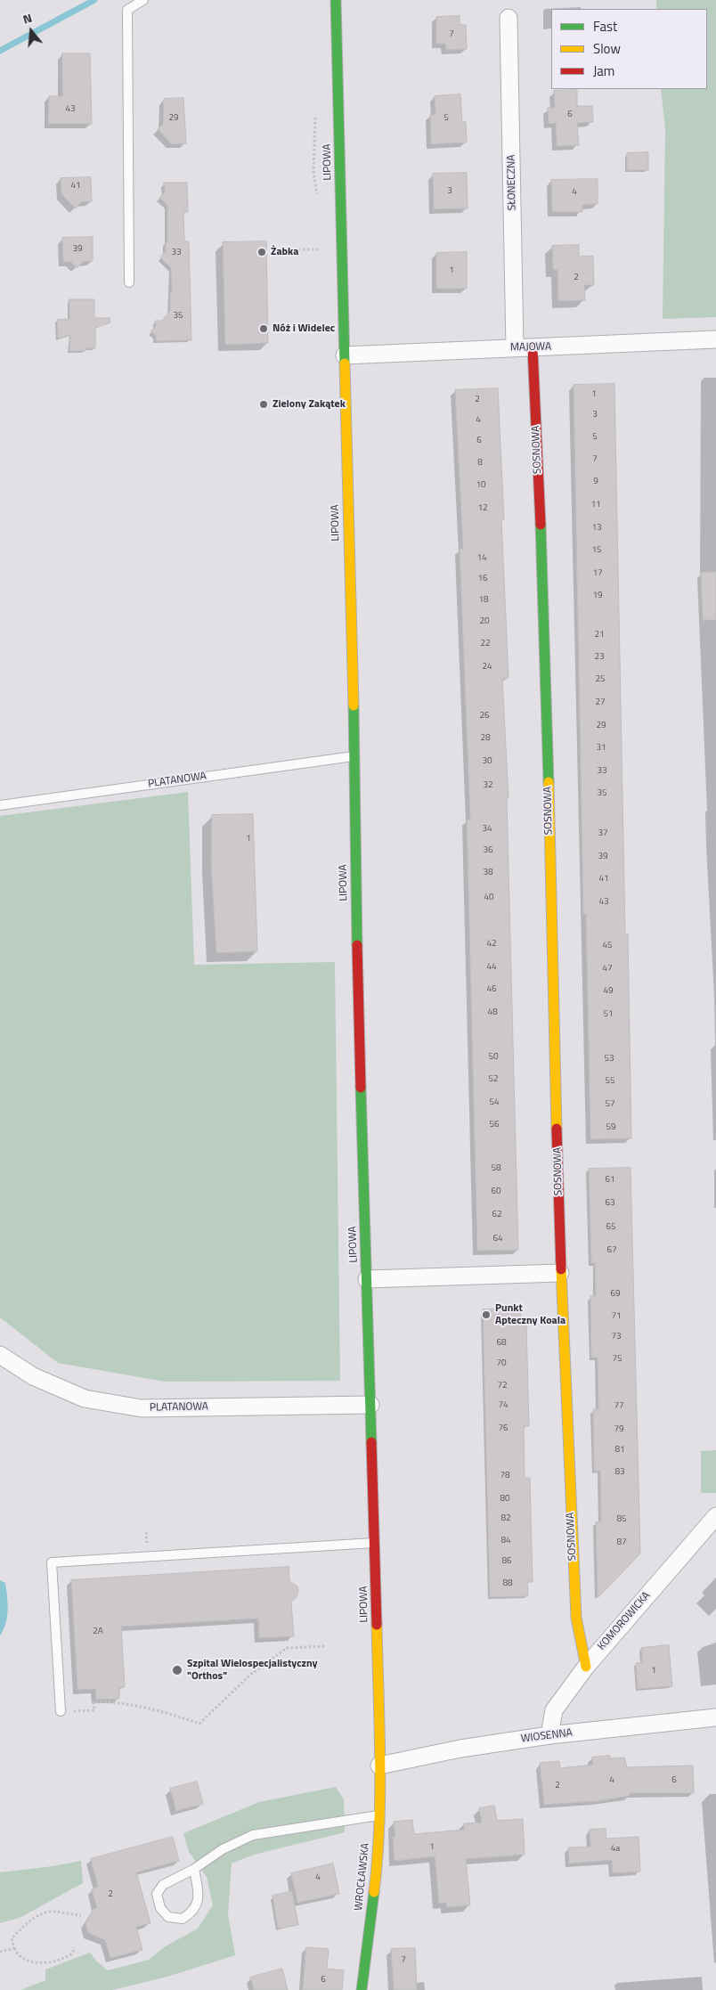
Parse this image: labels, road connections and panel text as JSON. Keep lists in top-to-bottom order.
{
  "streets": {
    "street": [
      "LIPOWA",
      "SŁONECZNA",
      "MAJOWA",
      "SOSNOWA",
      "PLATANOWA",
      "KOMOROWICKA",
      "WIOSENNA",
      "WROCŁAWSKA"
    ]
  },
  "crossings": [
    ["LIPOWA", "MAJOWA"],
    ["LIPOWA", "PLATANOWA"],
    ["LIPOWA", "WIOSENNA"],
    ["LIPOWA", "WROCŁAWSKA"],
    ["SŁONECZNA", "MAJOWA"],
    ["MAJOWA", "SOSNOWA"],
    ["SOSNOWA", "KOMOROWICKA"],
    ["KOMOROWICKA", "WIOSENNA"],
    ["WIOSENNA", "WROCŁAWSKA"]
  ],
  "places": [
    "Żabka",
    "Nóż i Widelec",
    "Zielony Zakątek",
    "Punkt Apteczny Koala",
    "Szpital Wielospecjalistyczny \"Orthos\""
  ],
  "house_numbers": [
    "7",
    "43",
    "6",
    "29",
    "5",
    "41",
    "3",
    "4",
    "39",
    "33",
    "1",
    "2",
    "35",
    "1",
    "2",
    "3",
    "4",
    "5",
    "6",
    "7",
    "8",
    "9",
    "10",
    "11",
    "12",
    "13",
    "15",
    "14",
    "17",
    "16",
    "19",
    "18",
    "20",
    "21",
    "22",
    "23",
    "24",
    "25",
    "27",
    "26",
    "29",
    "28",
    "31",
    "30",
    "33",
    "32",
    "35",
    "34",
    "37",
    "1",
    "36",
    "39",
    "38",
    "41",
    "40",
    "43",
    "42",
    "45",
    "44",
    "47",
    "46",
    "49",
    "48",
    "51",
    "50",
    "53",
    "52",
    "55",
    "54",
    "57",
    "56",
    "59",
    "58",
    "61",
    "60",
    "63",
    "62",
    "65",
    "64",
    "67",
    "69",
    "71",
    "73",
    "68",
    "75",
    "70",
    "72",
    "74",
    "77",
    "76",
    "79",
    "81",
    "83",
    "78",
    "80",
    "82",
    "85",
    "84",
    "87",
    "86",
    "88",
    "2A",
    "1",
    "4",
    "6",
    "2",
    "1",
    "4a",
    "4",
    "2",
    "7",
    "6"
  ],
  "legend": ["Fast", "Slow", "Jam"],
  "north": "top"
}
